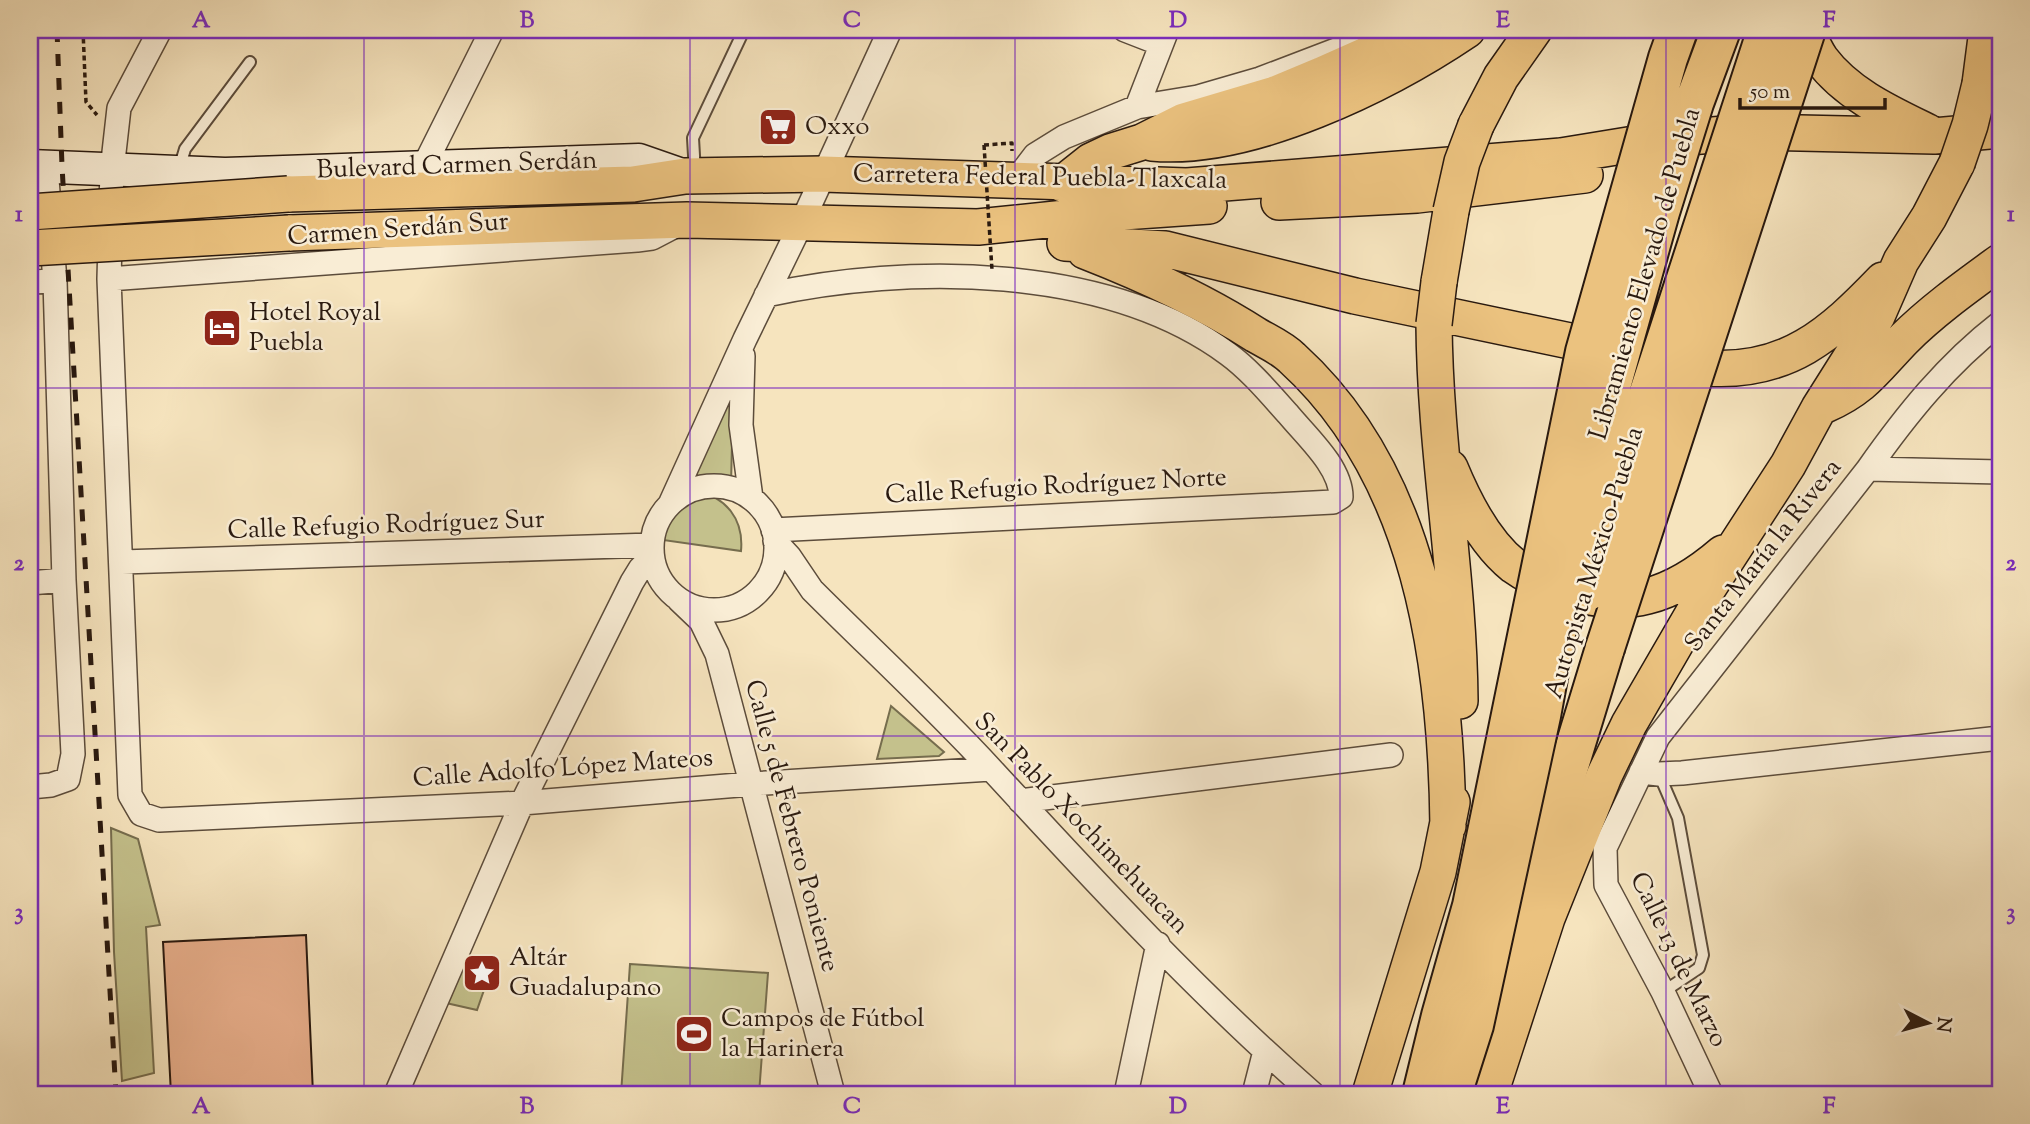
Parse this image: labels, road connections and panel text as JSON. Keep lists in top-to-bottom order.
{
  "streets": {
    "highway": ["Libramiento Elevado de Puebla", "Autopista México-Puebla"],
    "main road": ["Bulevard Carmen Serdán", "Carretera Federal Puebla-Tlaxcala"],
    "street": [
      "Carmen Serdán Sur",
      "Calle Refugio Rodríguez Norte",
      "Calle Refugio Rodríguez Sur",
      "Santa María la Rivera",
      "Calle Adolfo López Mateos",
      "San Pablo Xochimehuacan",
      "Calle 5 de Febrero Poniente",
      "Calle 13 de Marzo"
    ]
  },
  "crossings": [
    ["Bulevard Carmen Serdán", "Carretera Federal Puebla-Tlaxcala"],
    ["Carretera Federal Puebla-Tlaxcala", "Carmen Serdán Sur"],
    ["Calle Refugio Rodríguez Norte", "Calle Refugio Rodríguez Sur"],
    ["Calle Refugio Rodríguez Norte", "San Pablo Xochimehuacan"],
    ["Calle Refugio Rodríguez Norte", "Calle 5 de Febrero Poniente"],
    ["Calle Refugio Rodríguez Sur", "Calle Adolfo López Mateos"],
    ["Calle Refugio Rodríguez Sur", "San Pablo Xochimehuacan"],
    ["Calle Refugio Rodríguez Sur", "Calle 5 de Febrero Poniente"],
    ["Santa María la Rivera", "Calle 13 de Marzo"],
    ["Calle Adolfo López Mateos", "San Pablo Xochimehuacan"],
    ["Calle Adolfo López Mateos", "Calle 5 de Febrero Poniente"],
    ["San Pablo Xochimehuacan", "Calle 5 de Febrero Poniente"]
  ],
  "places": {
    "supermarket": ["Oxxo"],
    "hotel": ["Hotel Royal Puebla"],
    "place": ["Altár Guadalupano"],
    "sports": ["Campos de Fútbol la Harinera"]
  },
  "scale_bar": "50 m",
  "north": "right",
  "grid": {
    "columns": [
      "A",
      "B",
      "C",
      "D",
      "E",
      "F"
    ],
    "rows": ["1", "2", "3"]
  }
}
